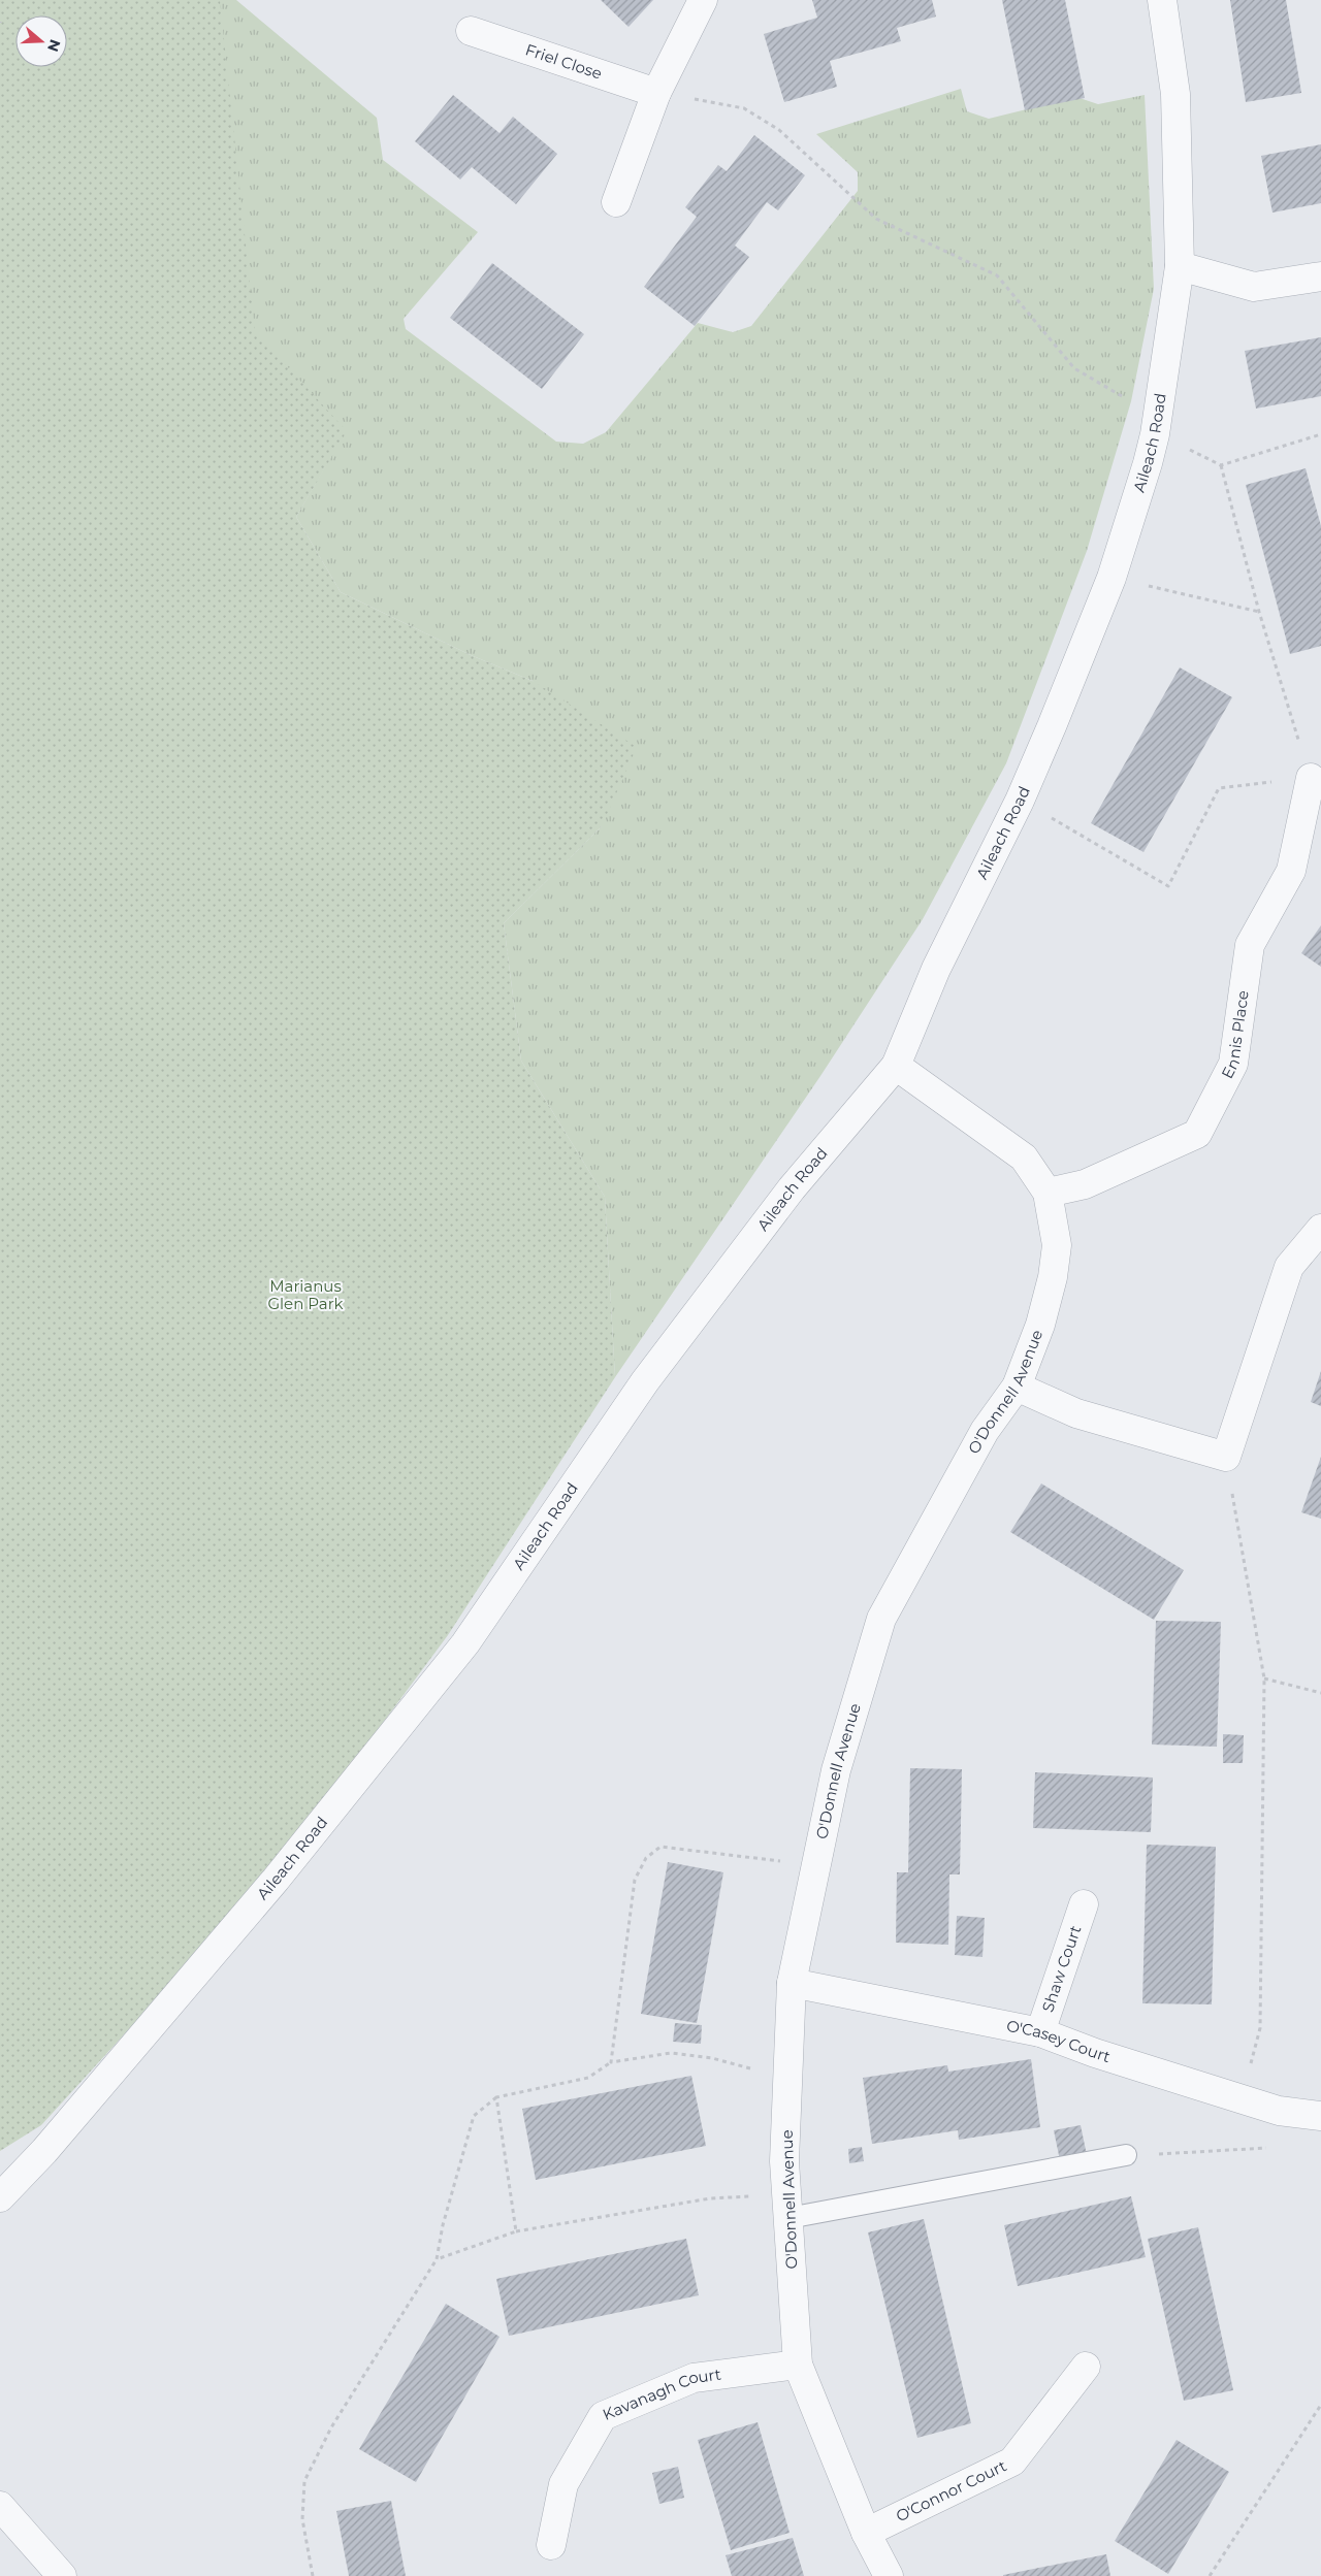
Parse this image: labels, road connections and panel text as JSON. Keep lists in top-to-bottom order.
{
  "streets": {
    "street": [
      "Friel Close",
      "Aileach Road",
      "Ennis Place",
      "O'Donnell Avenue",
      "Shaw Court",
      "O'Casey Court",
      "Kavanagh Court",
      "O'Connor Court"
    ]
  },
  "crossings": [
    ["Aileach Road", "O'Donnell Avenue"],
    ["Ennis Place", "O'Donnell Avenue"],
    ["O'Donnell Avenue", "O'Casey Court"],
    ["O'Donnell Avenue", "Kavanagh Court"],
    ["O'Donnell Avenue", "O'Connor Court"],
    ["Shaw Court", "O'Casey Court"]
  ],
  "parks": ["Marianus Glen Park"],
  "north": "right"
}
